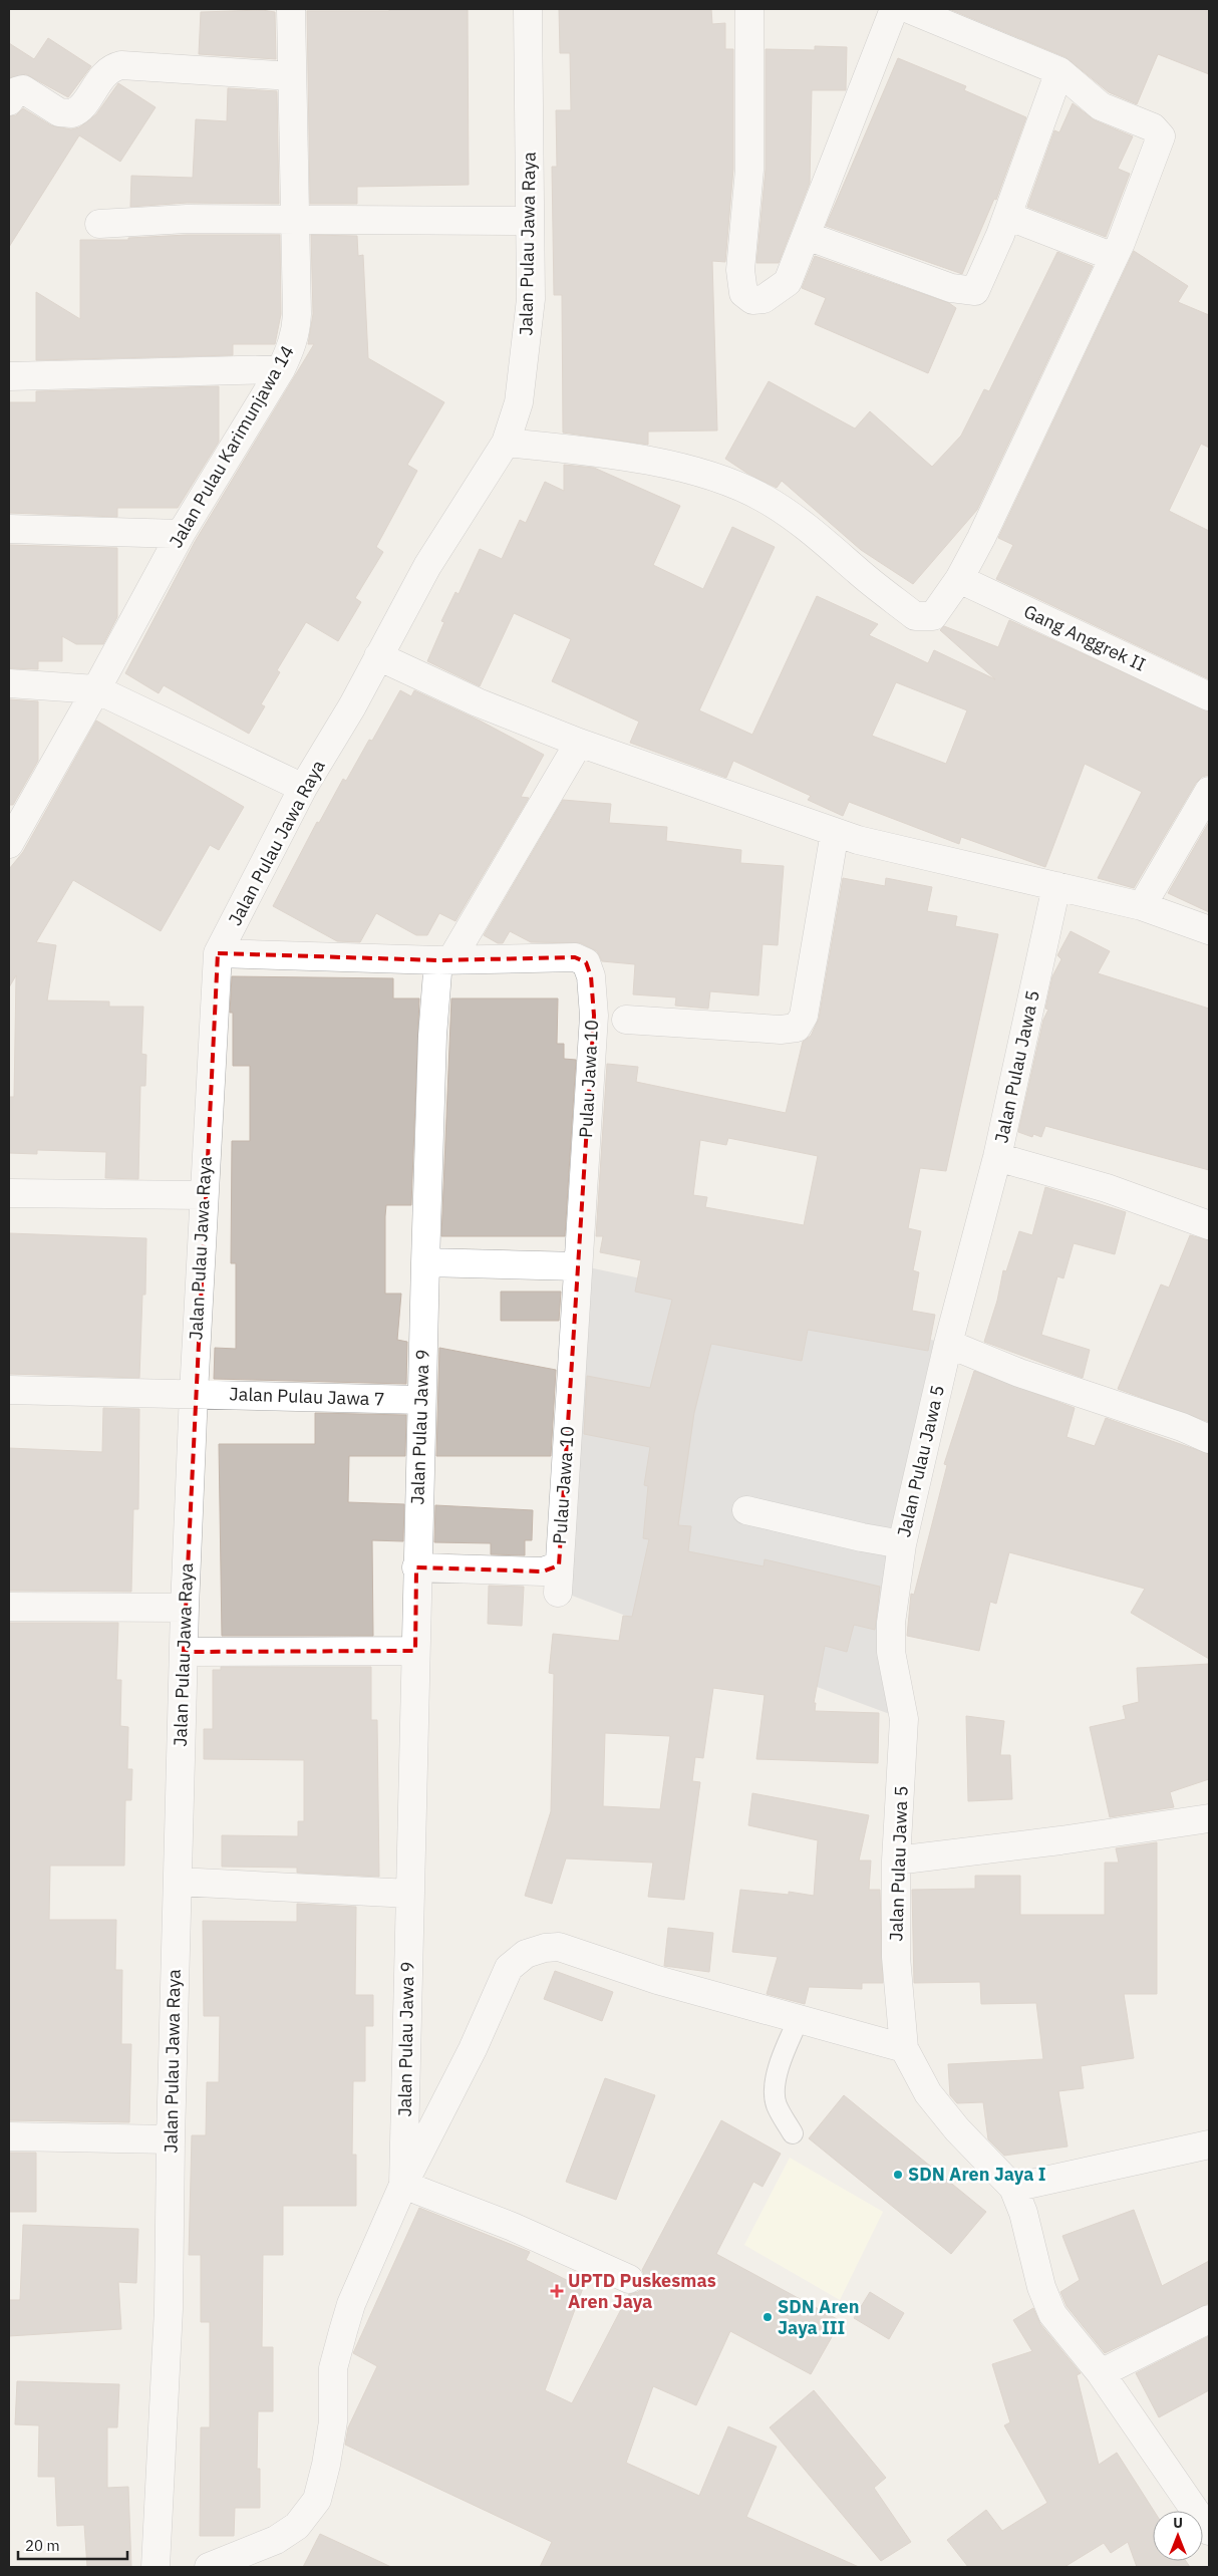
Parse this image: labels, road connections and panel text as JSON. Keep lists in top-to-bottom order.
{
  "streets": {
    "street": [
      "Jalan Pulau Jawa Raya",
      "Jalan Pulau Karimunjawa 14",
      "Gang Anggrek II",
      "Jalan Pulau Jawa 5",
      "Pulau Jawa 10",
      "Jalan Pulau Jawa 7",
      "Jalan Pulau Jawa 9"
    ]
  },
  "crossings": [
    ["Jalan Pulau Jawa Raya", "Pulau Jawa 10"],
    ["Jalan Pulau Jawa Raya", "Jalan Pulau Jawa 7"],
    ["Pulau Jawa 10", "Jalan Pulau Jawa 9"],
    ["Jalan Pulau Jawa 7", "Jalan Pulau Jawa 9"]
  ],
  "places": {
    "other": ["SDN Aren Jaya I", "SDN Aren Jaya III"],
    "health": ["UPTD Puskesmas Aren Jaya"]
  },
  "scale_bar": "20 m",
  "north": "top"
}
